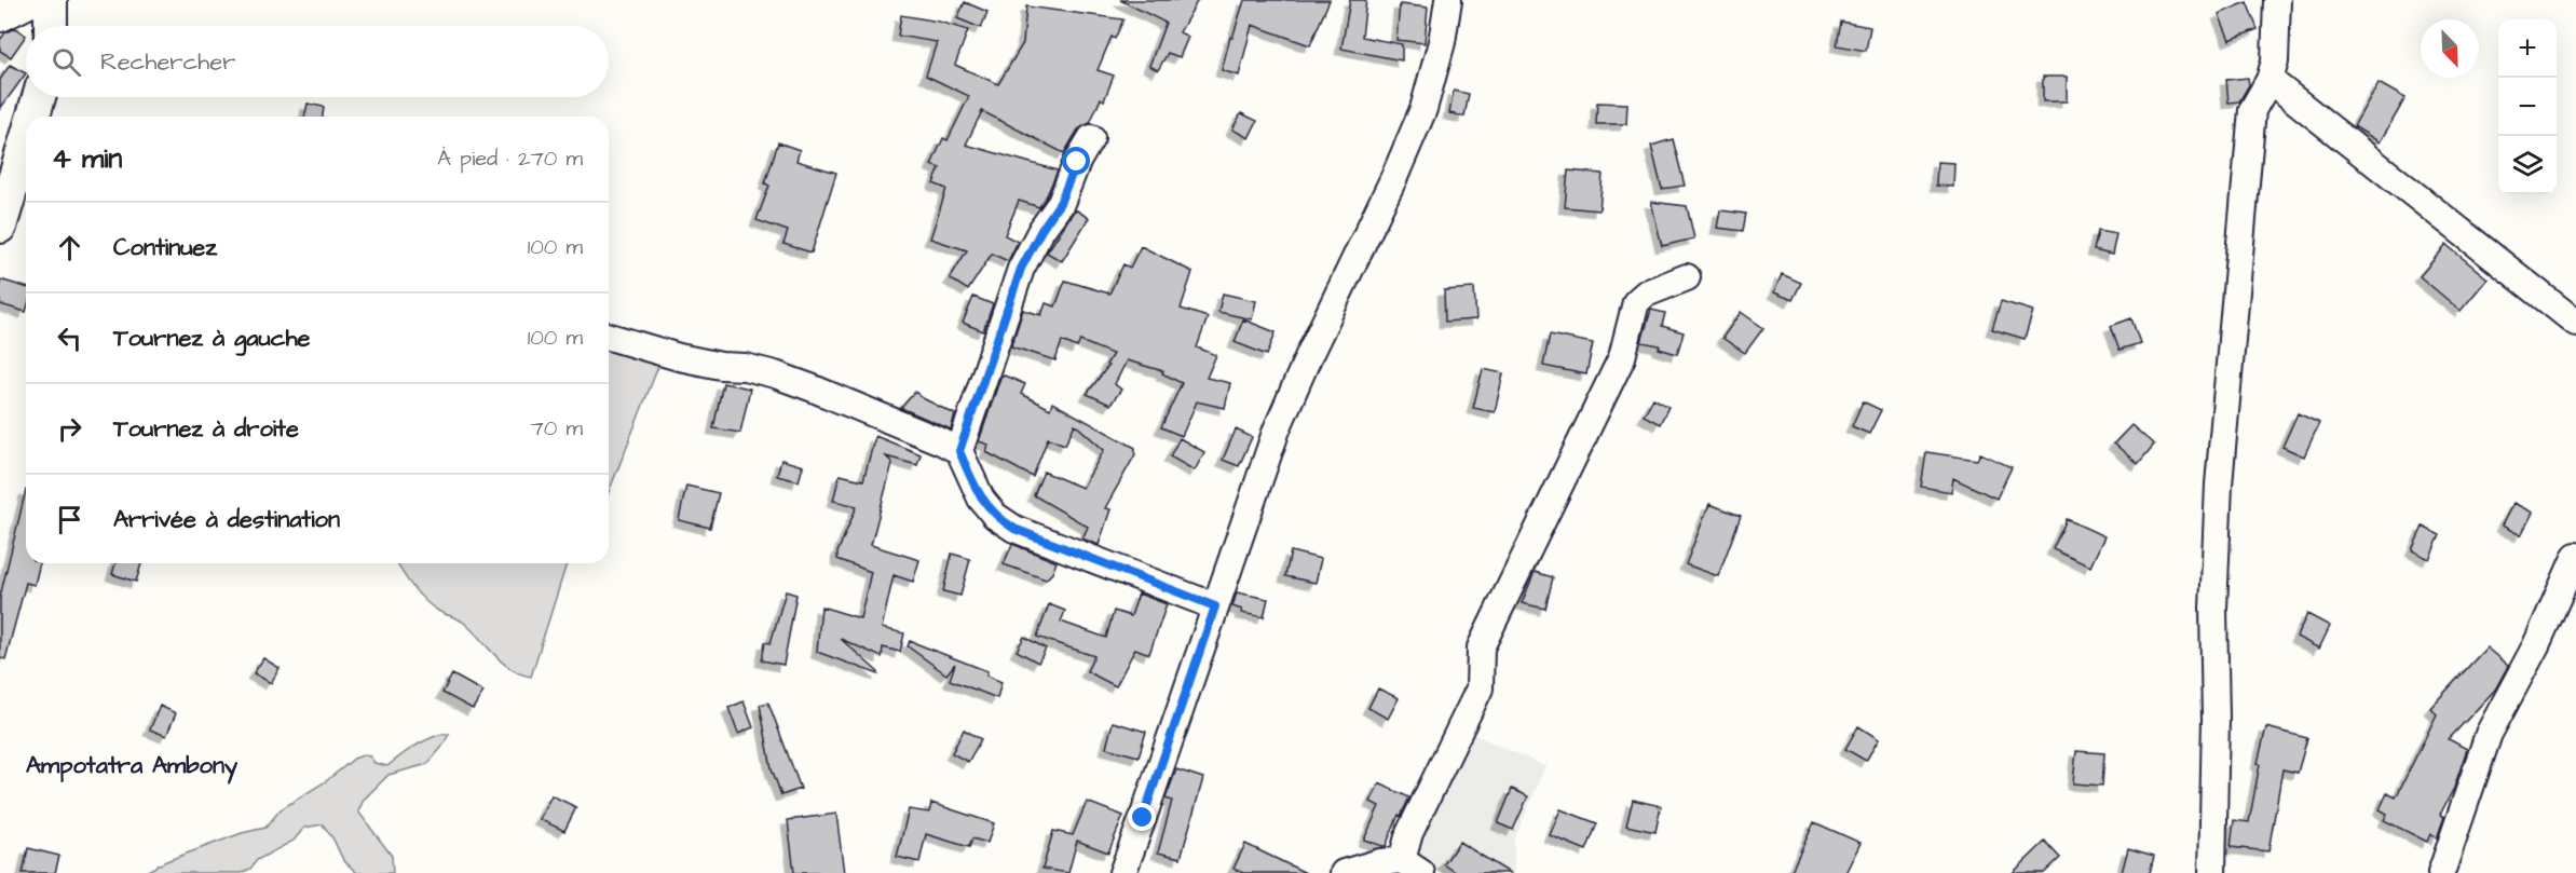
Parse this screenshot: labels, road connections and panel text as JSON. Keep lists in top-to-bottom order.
{
  "districts": ["Ampotatra Ambony"],
  "north": "bottom right",
  "page": {
    "map_buttons": ["+", "−"],
    "search": "Rechercher",
    "heading": ["4 min", "À pied · 270 m"],
    "list": [
      ["Continuez", "100 m"],
      ["Tournez à gauche", "100 m"],
      ["Tournez à droite", "70 m"],
      "Arrivée à destination"
    ]
  }
}
